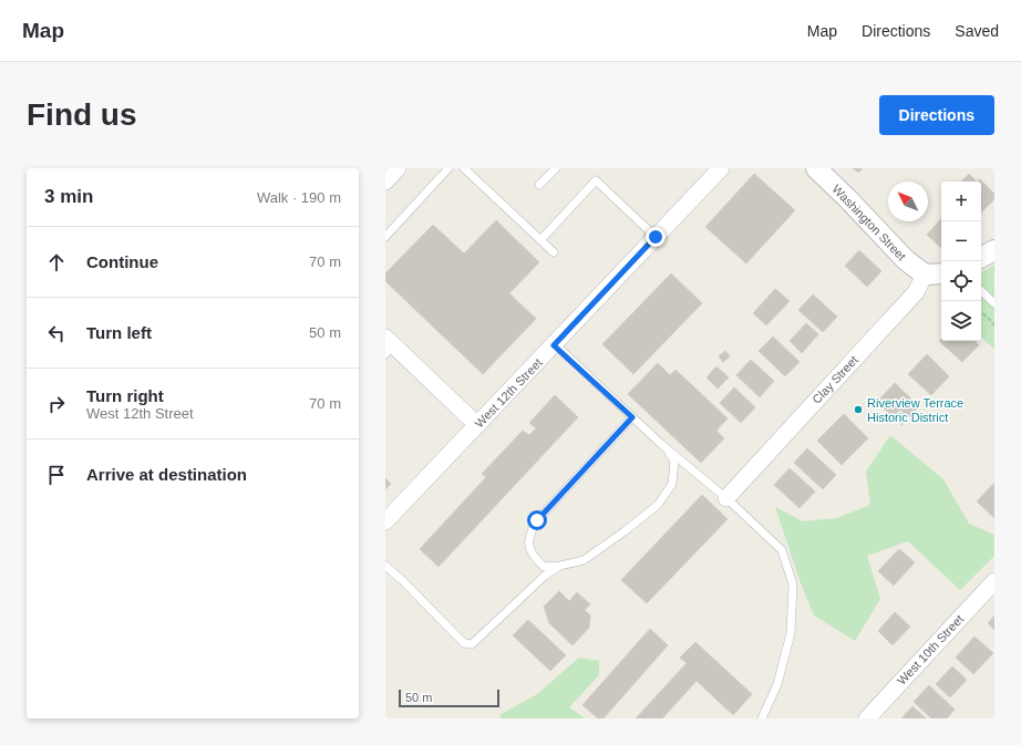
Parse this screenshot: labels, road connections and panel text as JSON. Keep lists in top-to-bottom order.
{
  "streets": {
    "street": [
      "Washington Street",
      "Clay Street",
      "West 12th Street",
      "West 10th Street"
    ]
  },
  "crossings": [
    ["Washington Street", "Clay Street"]
  ],
  "places": ["Riverview Terrace Historic District"],
  "scale_bar": "50 m",
  "north": "top left",
  "page": {
    "header": "Map",
    "nav": ["Map", "Directions", "Saved"],
    "buttons": "Directions",
    "title": "Find us",
    "heading": ["3 min", "Walk · 190 m"],
    "map_buttons": ["+", "−"],
    "list": [
      ["Continue", "70 m"],
      ["Turn left", "50 m"],
      ["Turn right", "West 12th Street", "70 m"],
      "Arrive at destination"
    ],
    "scale": "50 m"
  }
}
